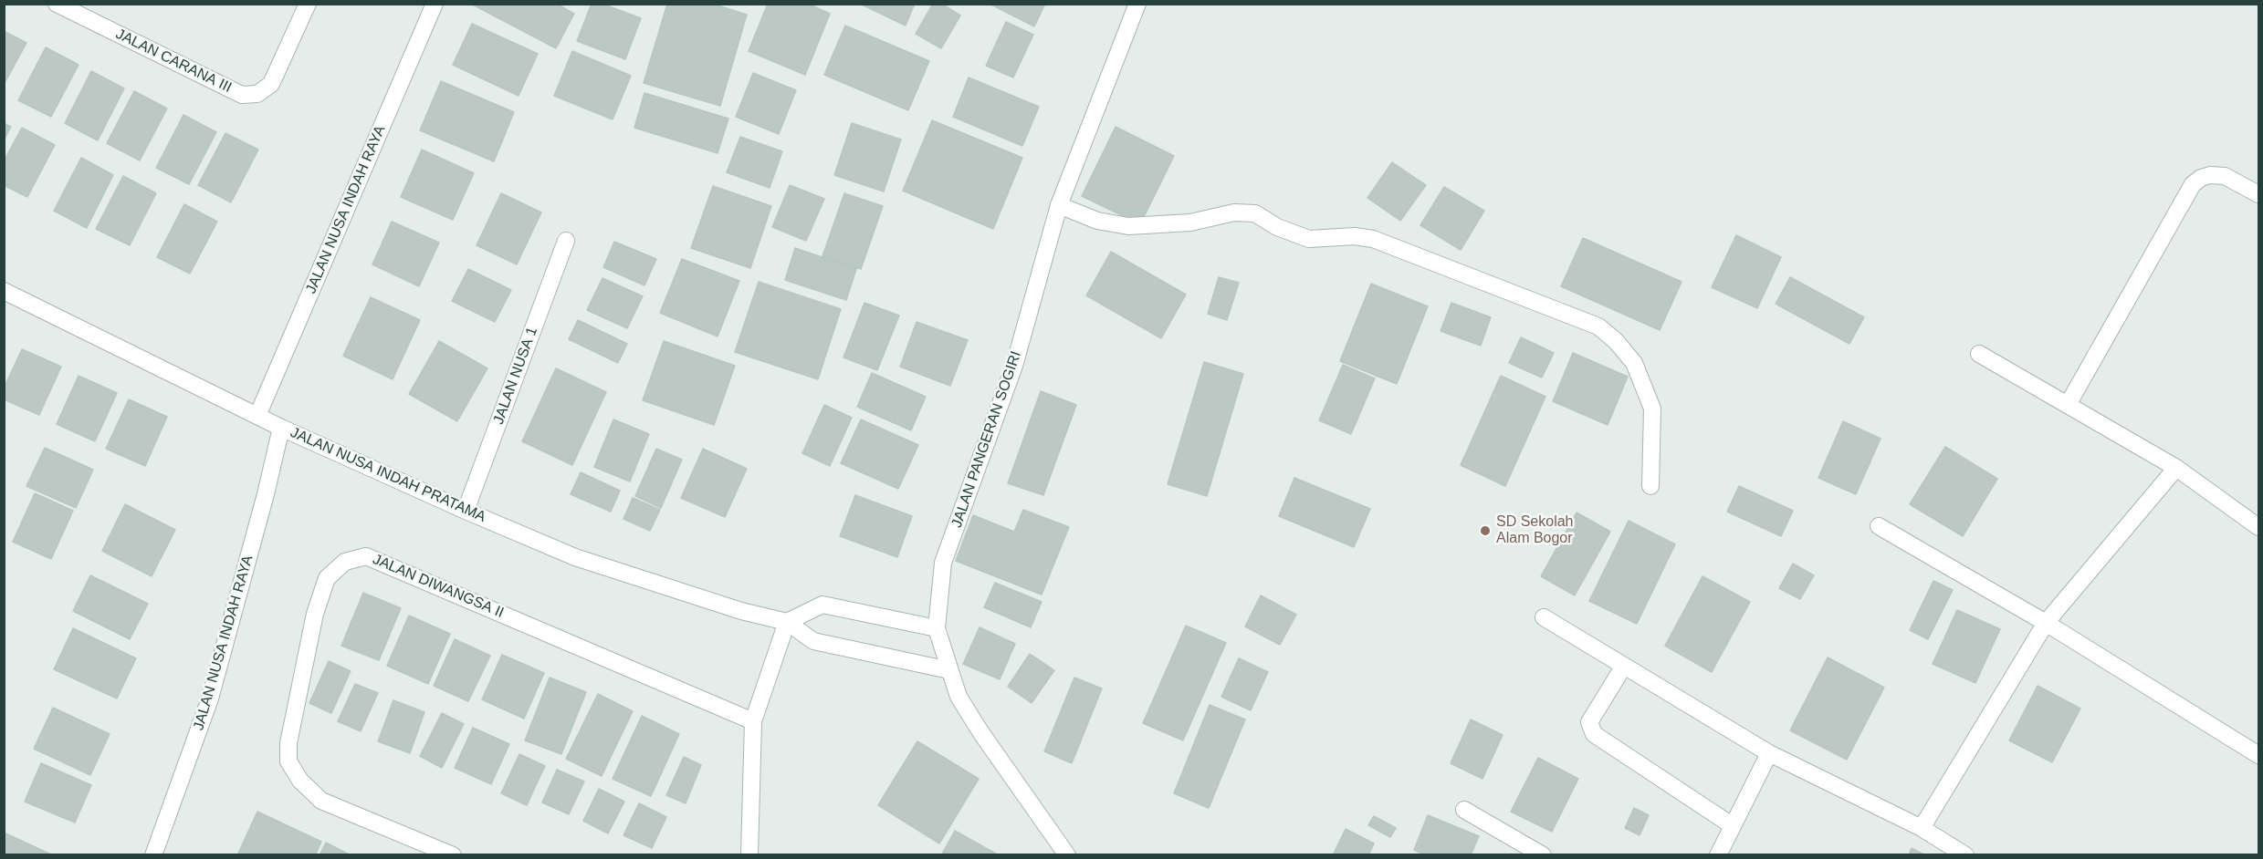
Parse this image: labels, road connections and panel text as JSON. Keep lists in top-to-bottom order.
{
  "streets": {
    "street": [
      "JALAN CARANA III",
      "JALAN NUSA INDAH RAYA",
      "JALAN NUSA 1",
      "JALAN PANGERAN SOGIRI",
      "JALAN NUSA INDAH PRATAMA",
      "JALAN DIWANGSA II"
    ]
  },
  "crossings": [
    ["JALAN NUSA INDAH RAYA", "JALAN NUSA INDAH PRATAMA"],
    ["JALAN NUSA 1", "JALAN NUSA INDAH PRATAMA"]
  ],
  "places": ["SD Sekolah Alam Bogor"]
}
